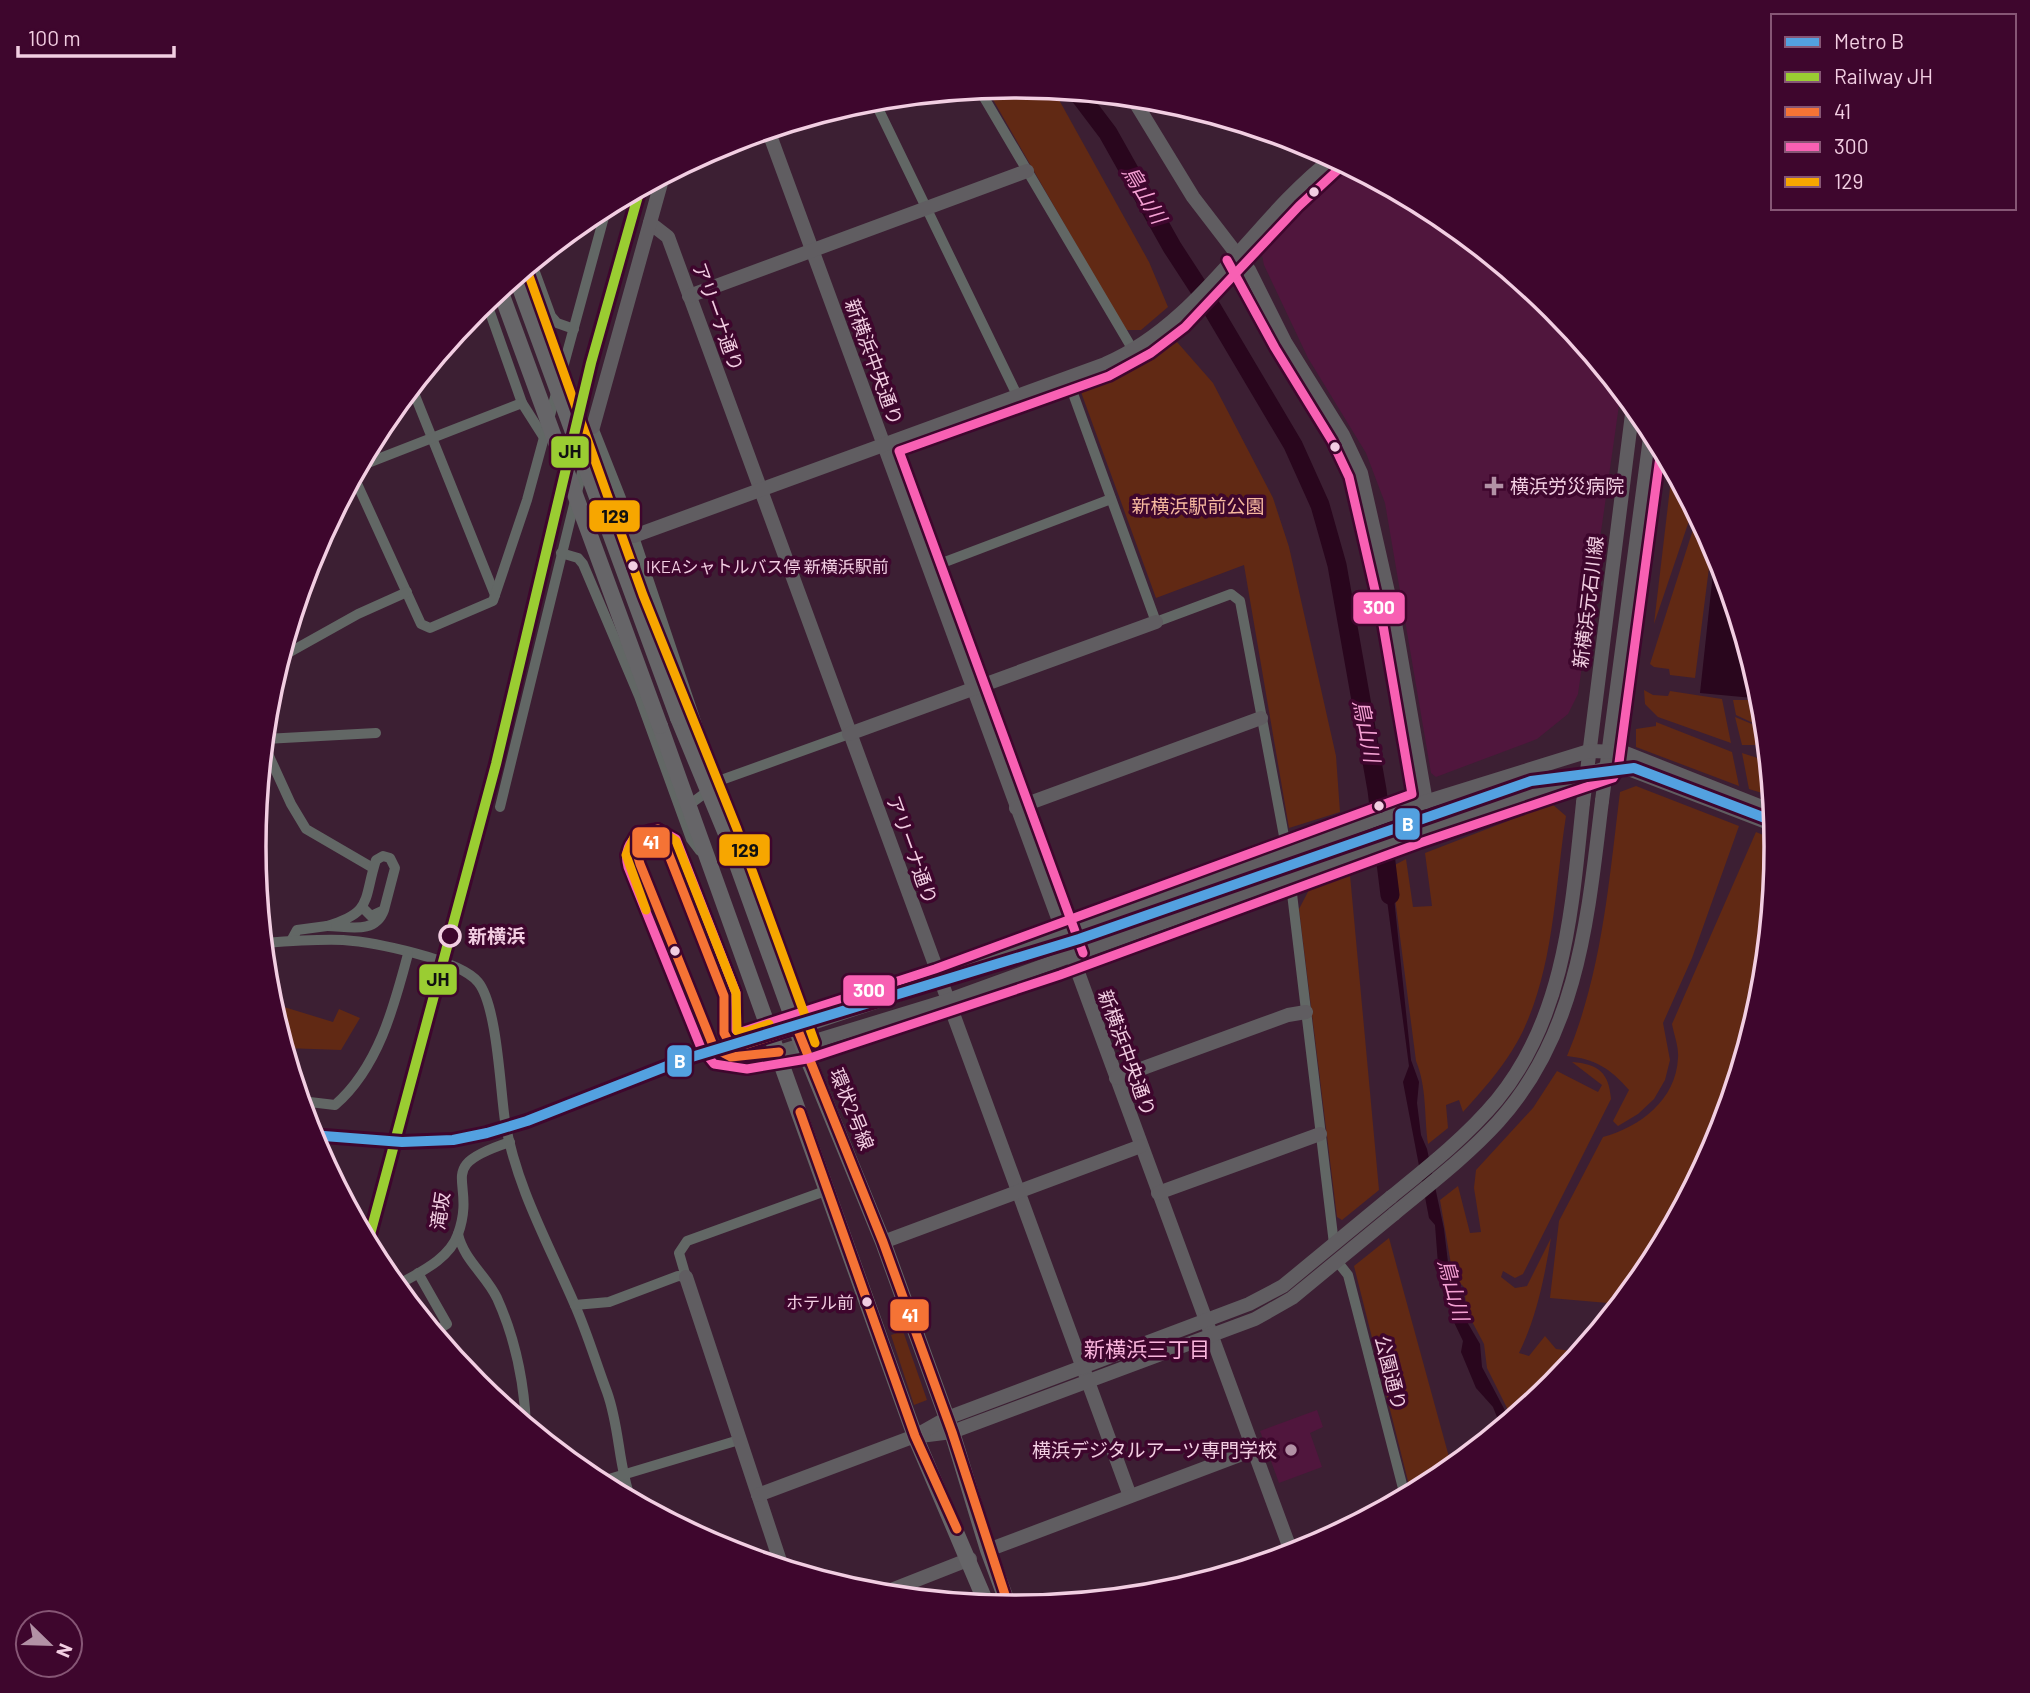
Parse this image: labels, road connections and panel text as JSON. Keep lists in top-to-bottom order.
{
  "streets": {
    "main road": ["環状2号線"],
    "street": [
      "アリーナ通り",
      "新横浜中央通り",
      "新横浜元石川線",
      "滝坂",
      "公園通り"
    ]
  },
  "crossings": [
    ["新横浜中央通り", "新横浜元石川線"],
    ["新横浜元石川線", "公園通り"]
  ],
  "districts": ["新横浜三丁目"],
  "water": ["鳥山川"],
  "parks": ["新横浜駅前公園"],
  "places": {
    "health": ["横浜労災病院"],
    "other": [
      "IKEAシャトルバス停 新横浜駅前",
      "新横浜",
      "ホテル前",
      "横浜デジタルアーツ専門学校"
    ]
  },
  "lines": [
    "transit line 300",
    "rail line JH",
    "transit line 129",
    "metro line B",
    "transit line 41"
  ],
  "legend": [
    "Metro B",
    "Railway JH",
    "41",
    "300",
    "129"
  ],
  "scale_bar": "100 m",
  "north": "bottom right"
}
